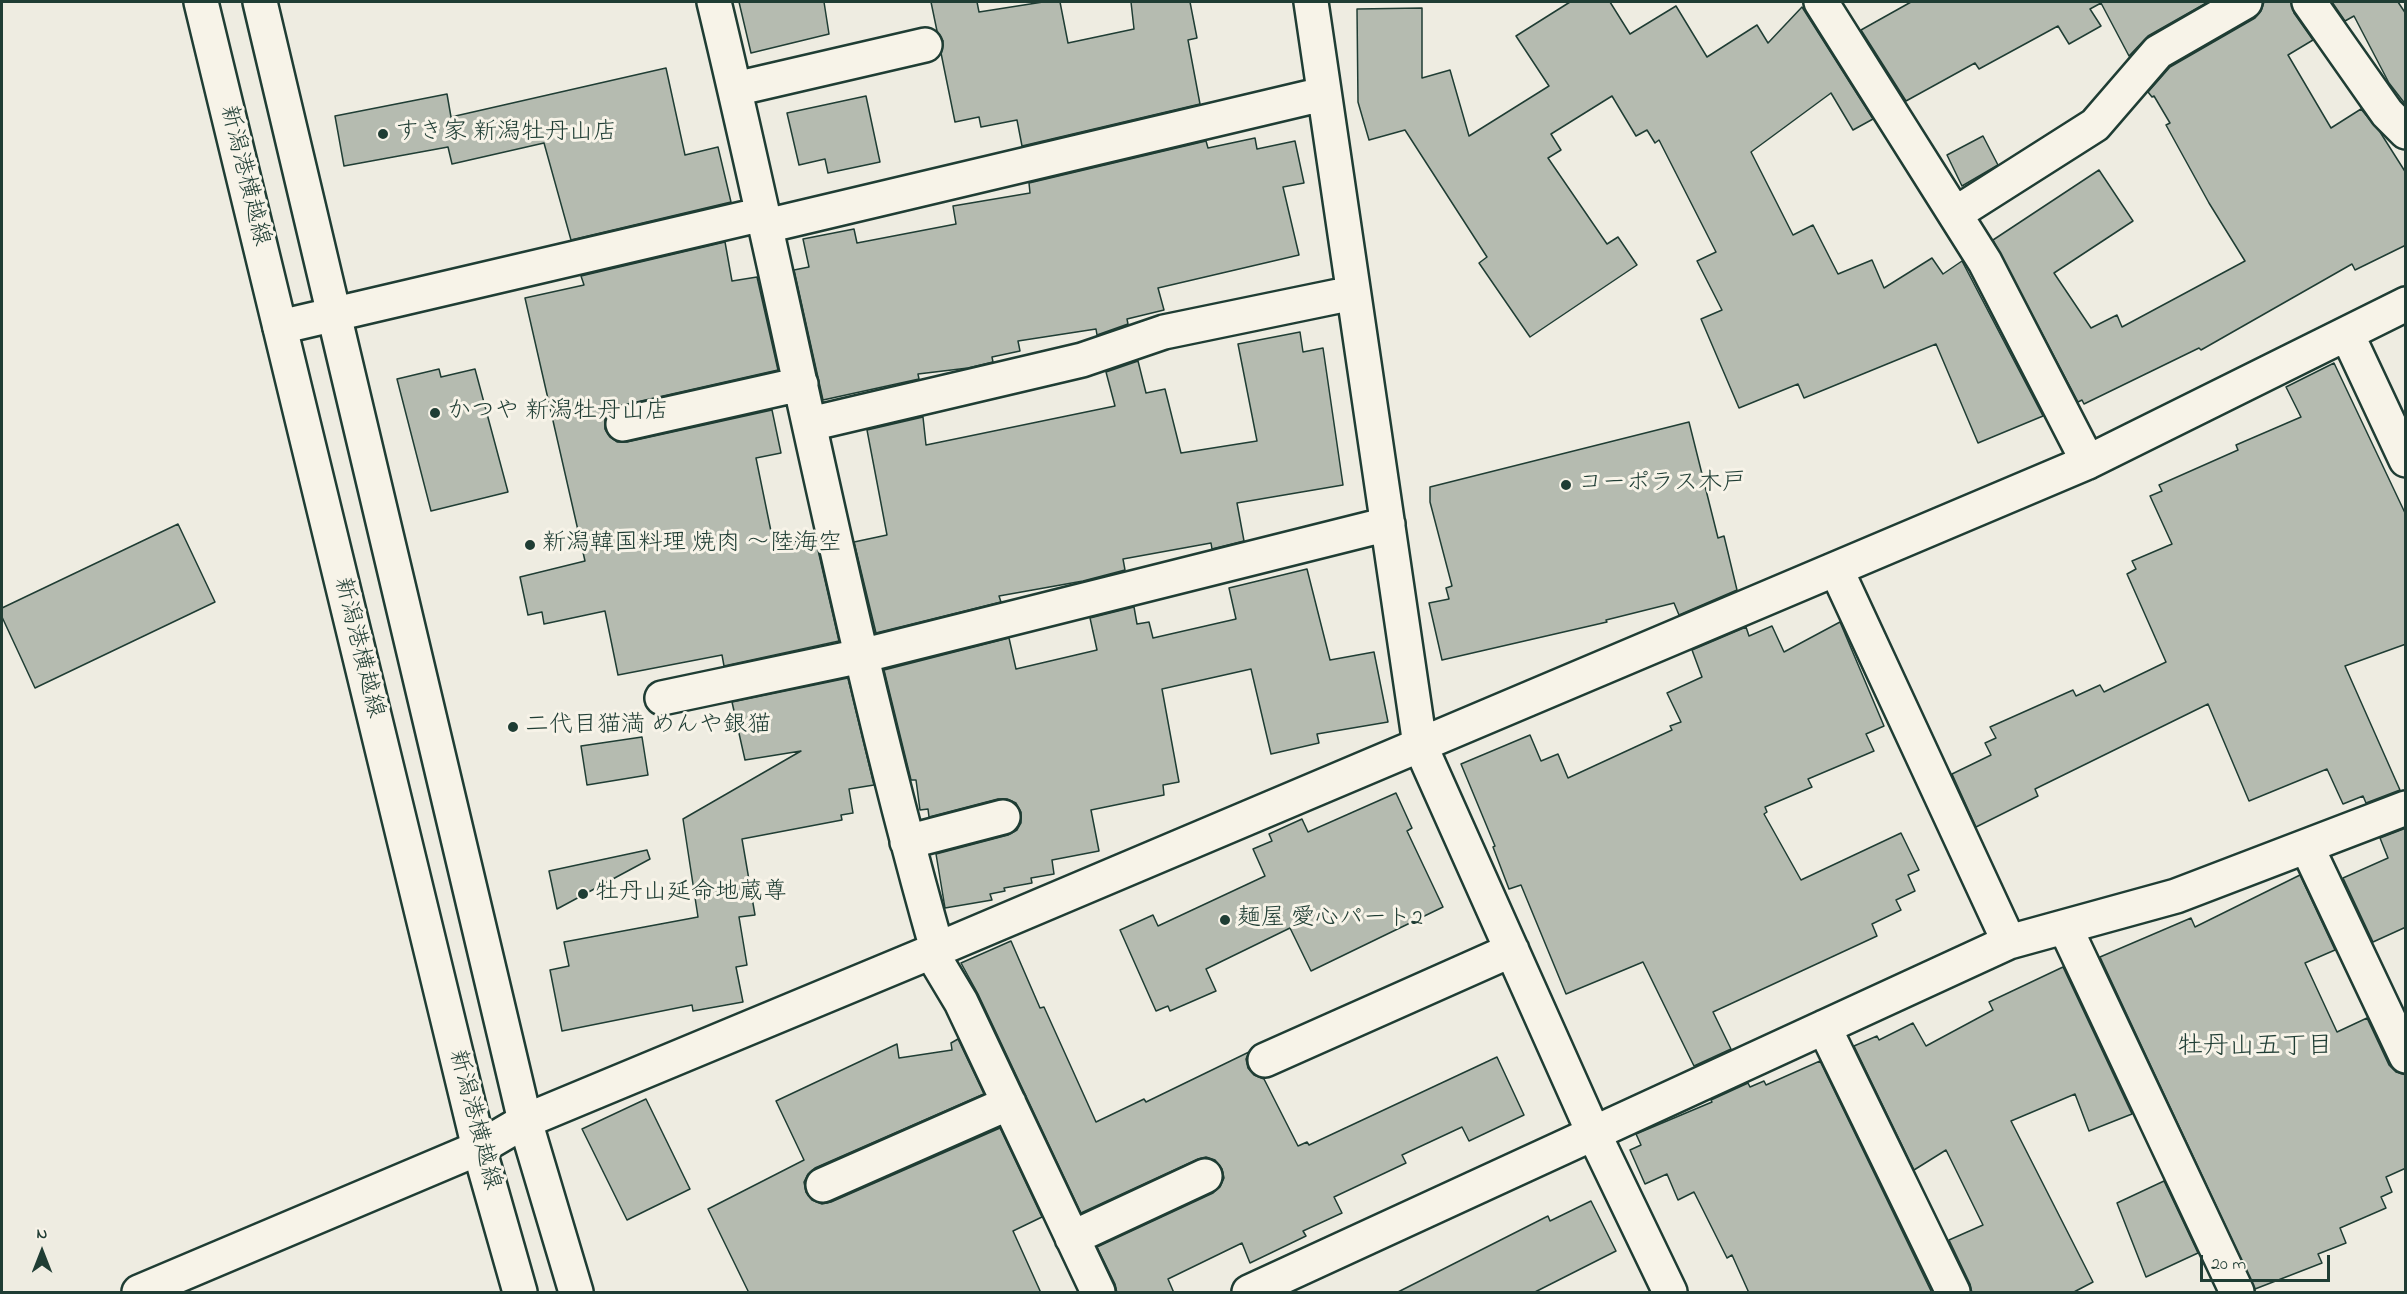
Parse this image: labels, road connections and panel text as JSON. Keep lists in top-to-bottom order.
{
  "streets": {
    "street": ["新潟港横越線"]
  },
  "districts": ["牡丹山五丁目"],
  "places": [
    "すき家 新潟牡丹山店",
    "かつや 新潟牡丹山店",
    "コーポラス木戸",
    "新潟韓国料理 焼肉 ～陸海空",
    "二代目猫満 めんや銀猫",
    "牡丹山延命地蔵尊",
    "麺屋 愛心パート2"
  ],
  "scale_bar": "20 m",
  "north": "top"
}
